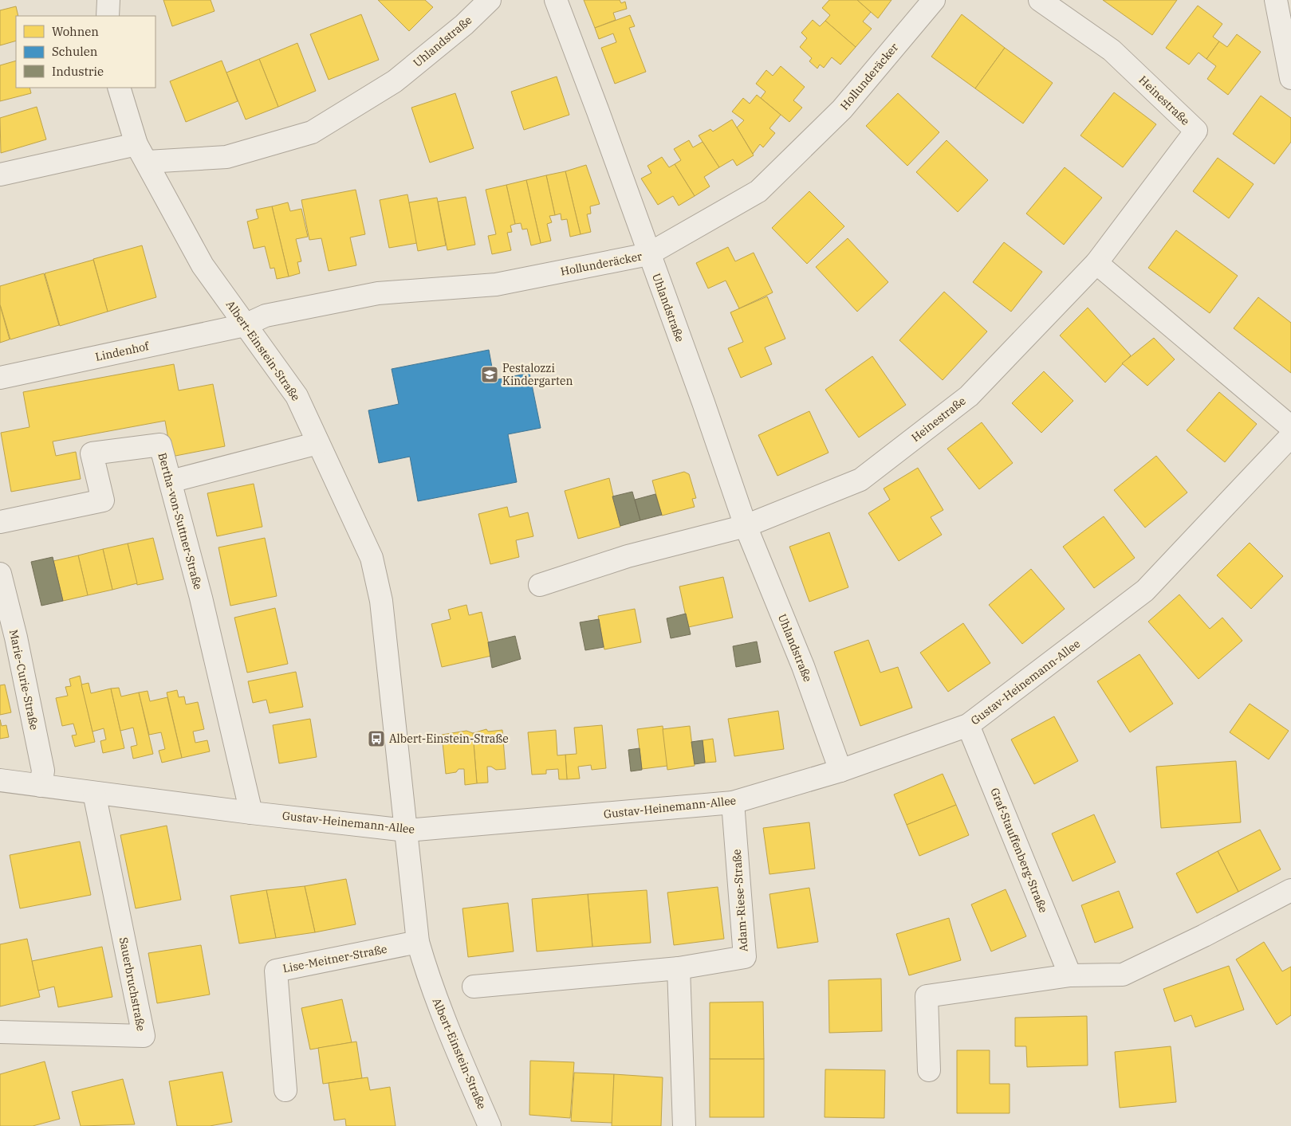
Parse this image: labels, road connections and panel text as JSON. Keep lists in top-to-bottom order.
{
  "streets": {
    "street": [
      "Uhlandstraße",
      "Hollunderäcker",
      "Heinestraße",
      "Albert-Einstein-Straße",
      "Lindenhof",
      "Bertha-von-Suttner-Straße",
      "Marie-Curie-Straße",
      "Gustav-Heinemann-Allee",
      "Graf-Stauffenberg-Straße",
      "Adam-Riese-Straße",
      "Lise-Meitner-Straße",
      "Sauerbruchstraße"
    ]
  },
  "crossings": [
    ["Uhlandstraße", "Hollunderäcker"],
    ["Uhlandstraße", "Heinestraße"],
    ["Uhlandstraße", "Albert-Einstein-Straße"],
    ["Uhlandstraße", "Gustav-Heinemann-Allee"],
    ["Hollunderäcker", "Albert-Einstein-Straße"],
    ["Hollunderäcker", "Lindenhof"],
    ["Albert-Einstein-Straße", "Lindenhof"],
    ["Albert-Einstein-Straße", "Gustav-Heinemann-Allee"],
    ["Albert-Einstein-Straße", "Lise-Meitner-Straße"],
    ["Bertha-von-Suttner-Straße", "Gustav-Heinemann-Allee"],
    ["Marie-Curie-Straße", "Gustav-Heinemann-Allee"],
    ["Gustav-Heinemann-Allee", "Graf-Stauffenberg-Straße"],
    ["Gustav-Heinemann-Allee", "Adam-Riese-Straße"],
    ["Gustav-Heinemann-Allee", "Sauerbruchstraße"]
  ],
  "places": {
    "school or university": ["Pestalozzi Kindergarten"],
    "bus stop": ["Albert-Einstein-Straße"]
  },
  "legend": ["Wohnen", "Schulen", "Industrie"]
}
